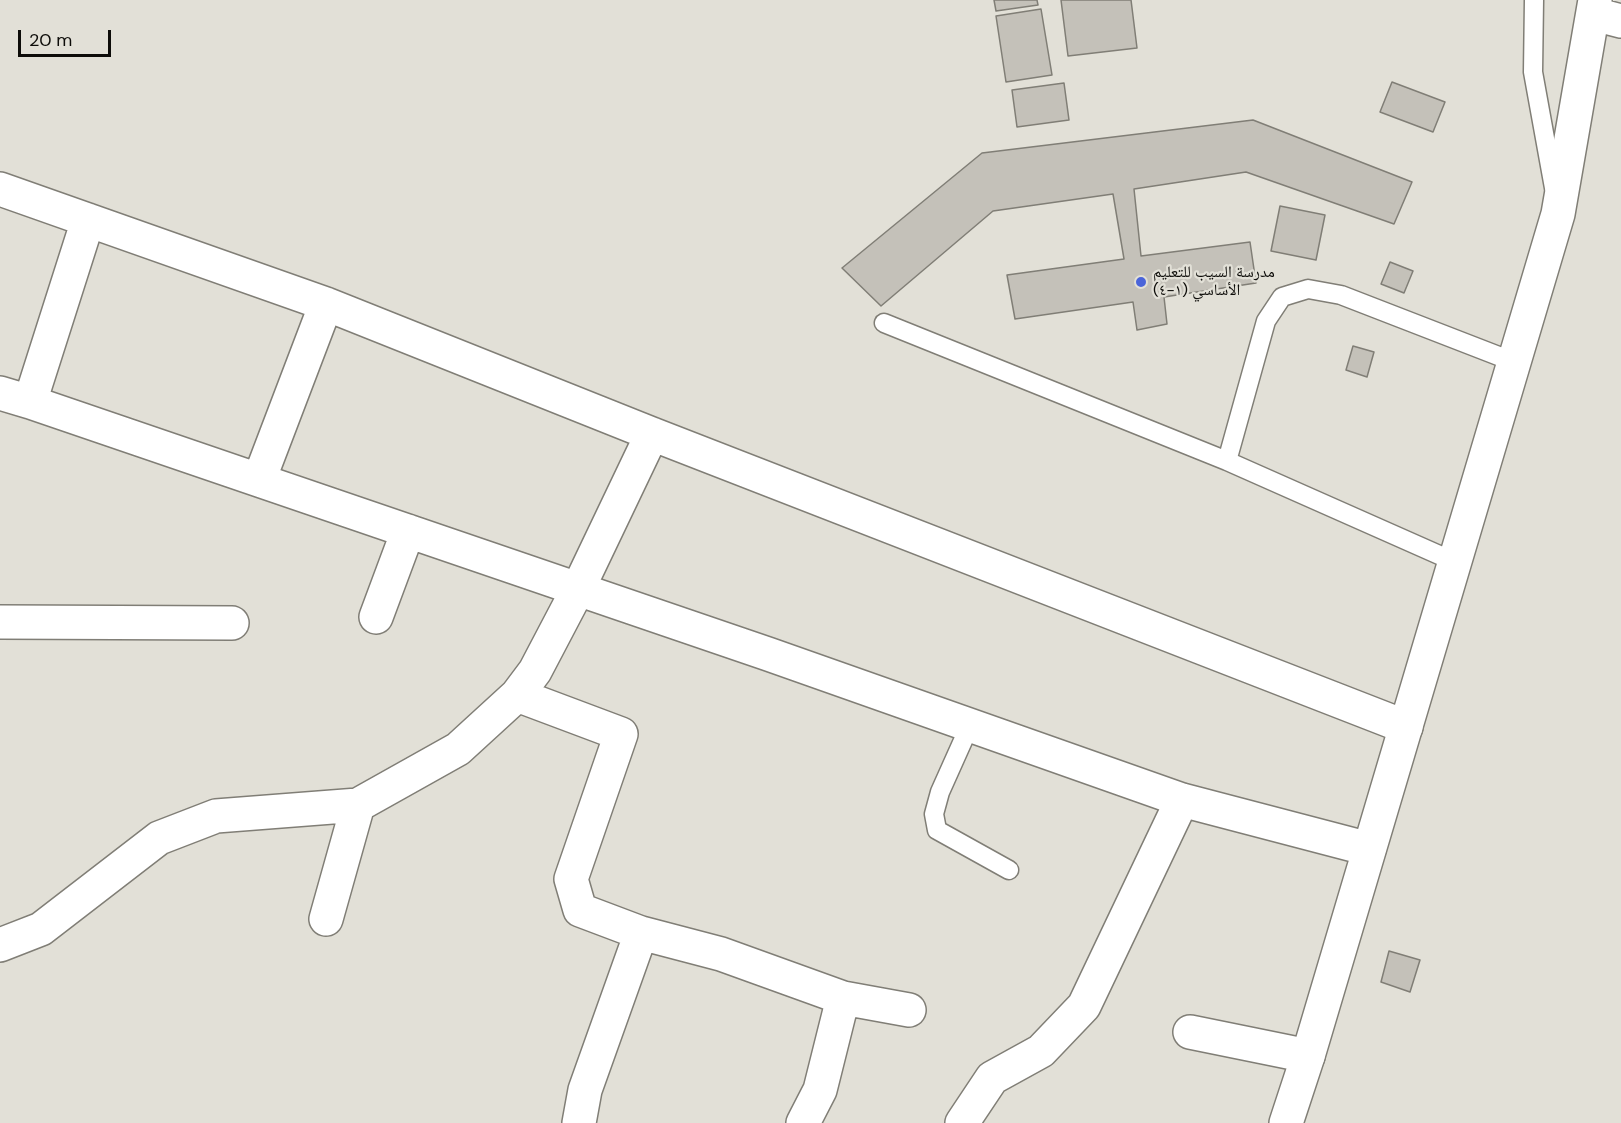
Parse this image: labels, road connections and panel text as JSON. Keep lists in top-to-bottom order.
{
  "places": ["مدرسة السيب للتعليم الأساسي (١-٤)"],
  "scale_bar": "20 m"
}
